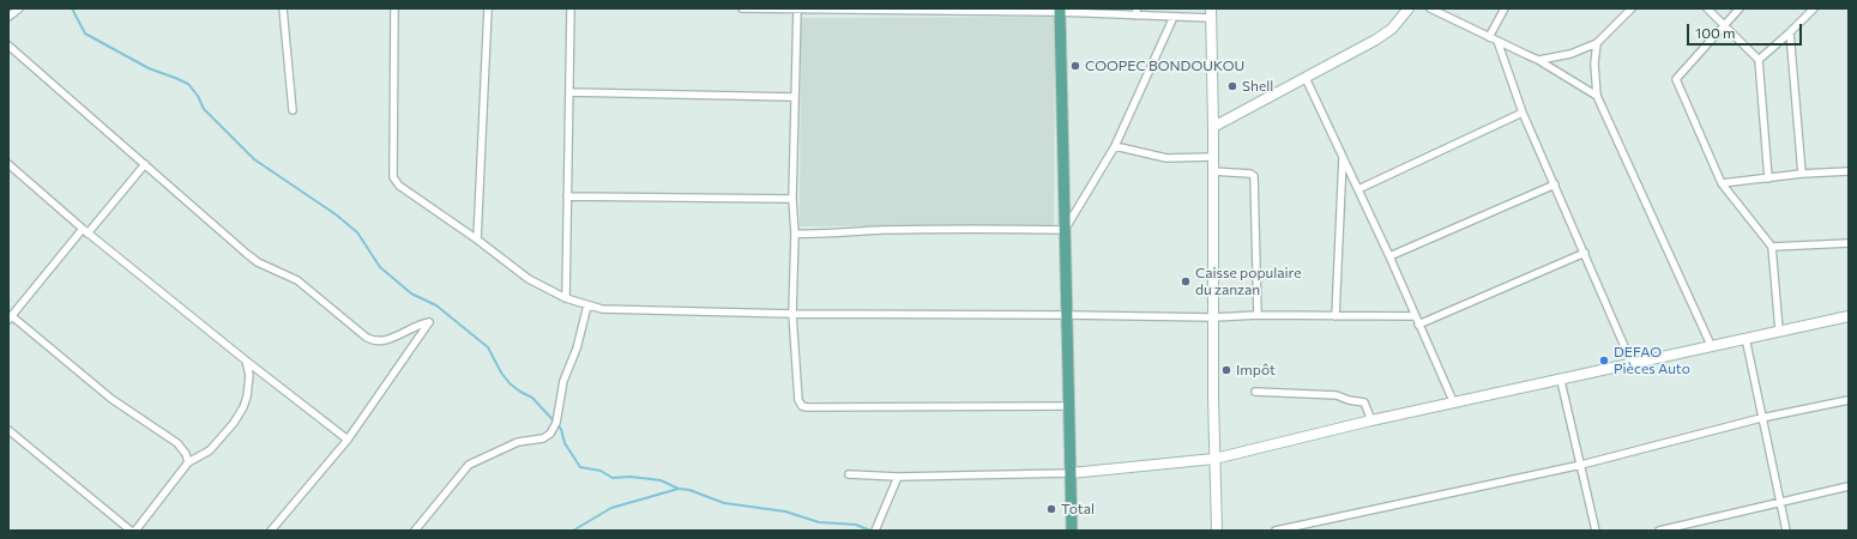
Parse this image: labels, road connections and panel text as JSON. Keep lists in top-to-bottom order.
{
  "places": [
    "COOPEC BONDOUKOU",
    "Shell",
    "Caisse populaire du zanzan",
    "DEFAO Pièces Auto",
    "Impôt",
    "Total"
  ],
  "scale_bar": "100 m"
}
